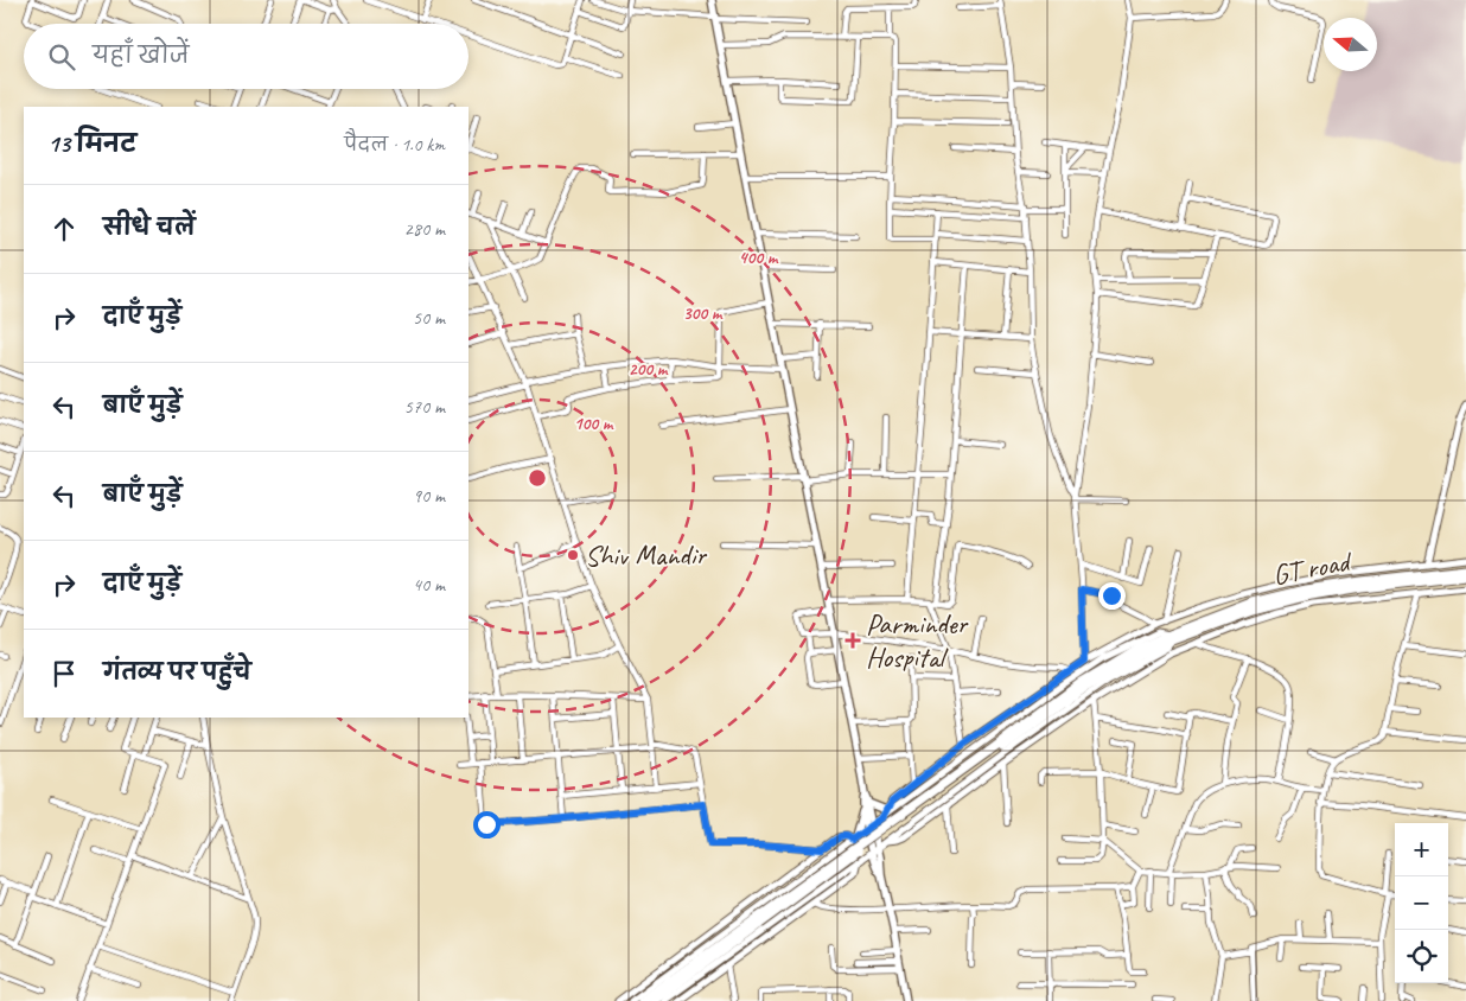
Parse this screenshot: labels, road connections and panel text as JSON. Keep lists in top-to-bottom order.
{
  "streets": {
    "highway": ["GT road"]
  },
  "places": {
    "other": ["Shiv Mandir"],
    "health": ["Parminder Hospital"]
  },
  "north": "left",
  "page": {
    "search": "यहाँ खोजें",
    "heading": ["13 मिनट", "पैदल · 1.0 km"],
    "list": [
      ["सीधे चलें", "280 m"],
      ["दाएँ मुड़ें", "50 m"],
      ["बाएँ मुड़ें", "570 m"],
      ["बाएँ मुड़ें", "90 m"],
      ["दाएँ मुड़ें", "40 m"],
      "गंतव्य पर पहुँचे"
    ],
    "map_buttons": ["+", "−"]
  },
  "rings": [
    "400 m",
    "300 m",
    "200 m",
    "100 m"
  ]
}
